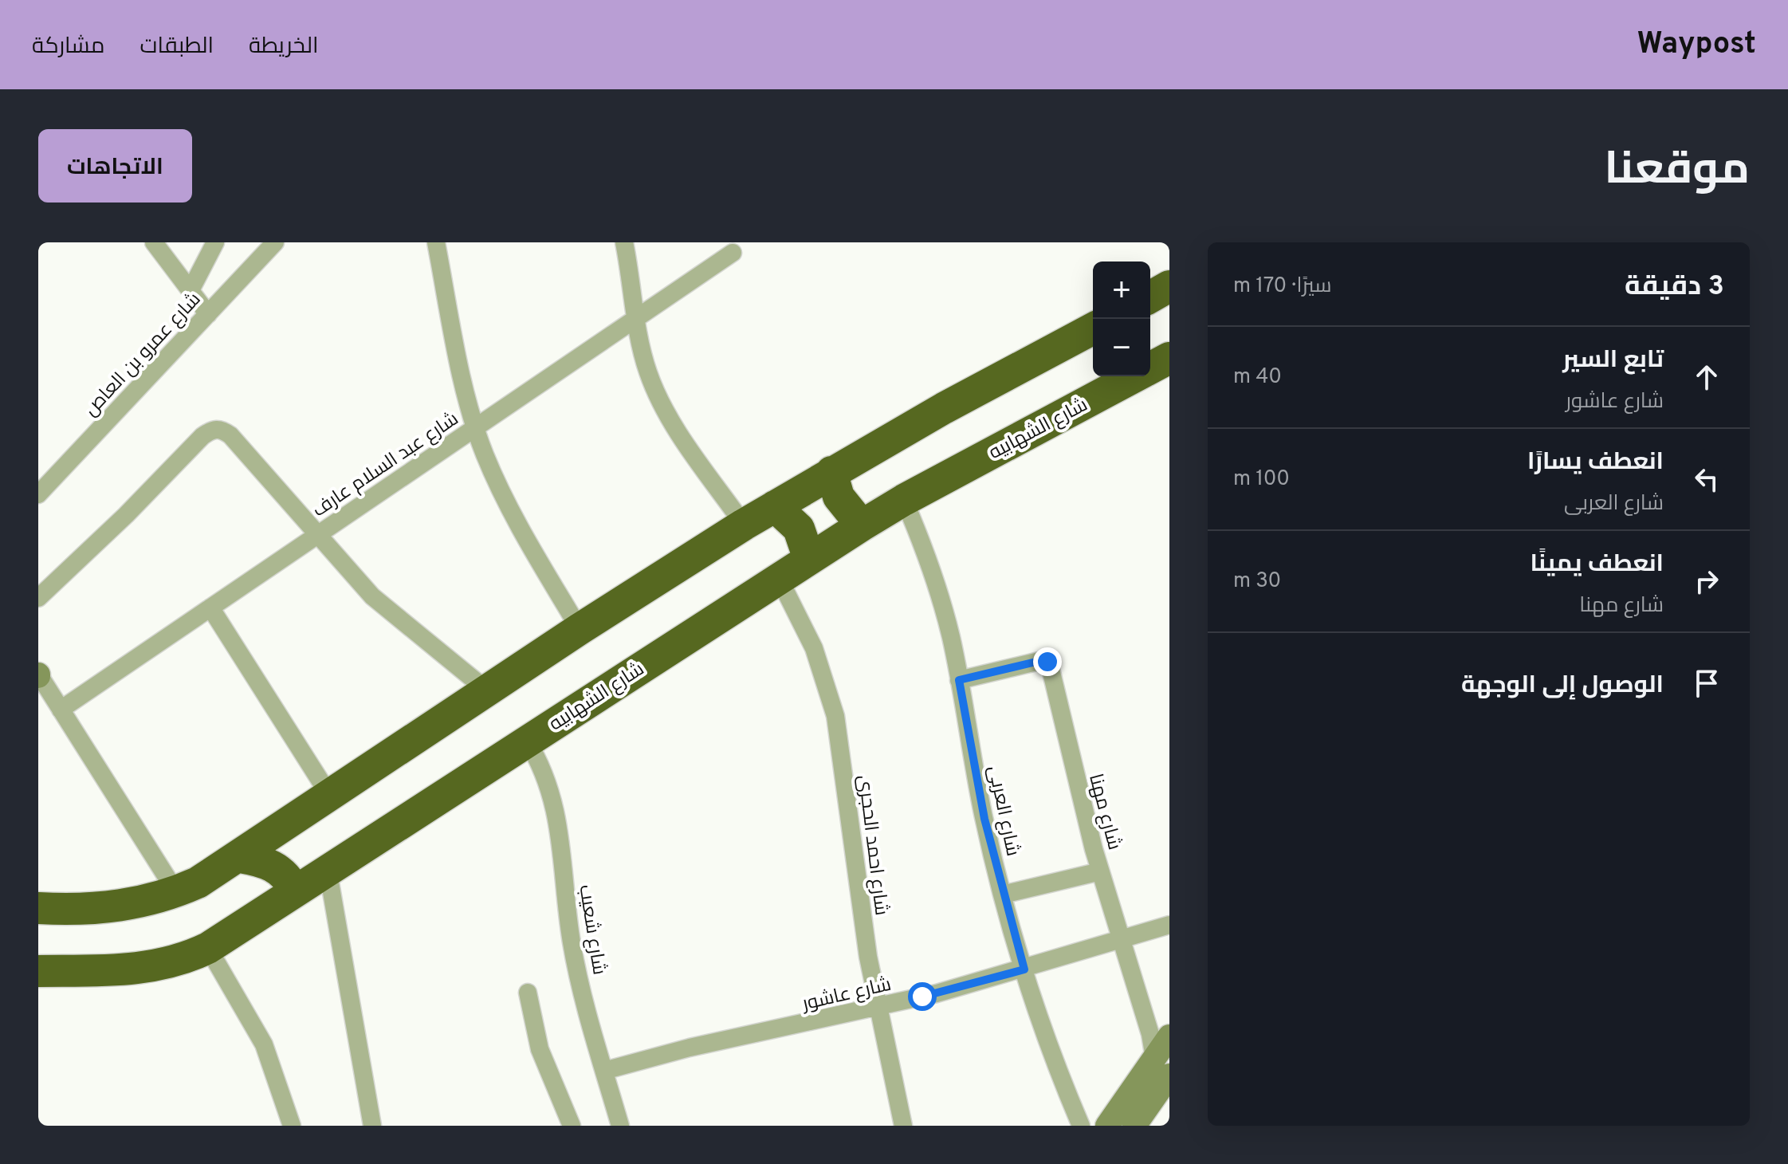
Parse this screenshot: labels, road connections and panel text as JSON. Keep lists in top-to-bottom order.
{
  "streets": {
    "highway": ["شارع الشهابيه"],
    "street": [
      "شارع عمرو بن العاص",
      "شارع عبد السلام عارف",
      "شارع العربى",
      "شارع مهنا",
      "شارع احمد الحجرى",
      "شارع شعيب",
      "شارع عاشور"
    ]
  },
  "crossings": [
    ["شارع الشهابيه", "شارع العربى"],
    ["شارع الشهابيه", "شارع احمد الحجرى"],
    ["شارع الشهابيه", "شارع شعيب"],
    ["شارع العربى", "شارع مهنا"],
    ["شارع العربى", "شارع عاشور"],
    ["شارع مهنا", "شارع عاشور"],
    ["شارع احمد الحجرى", "شارع عاشور"],
    ["شارع شعيب", "شارع عاشور"]
  ],
  "page": {
    "header": "Waypost",
    "nav": ["الخريطة", "الطبقات", "مشاركة"],
    "title": "موقعنا",
    "buttons": "الاتجاهات",
    "heading": ["3 دقيقة", "سيرًا · 170 m"],
    "map_buttons": ["+", "−"],
    "list": [
      ["تابع السير", "شارع عاشور", "40 m"],
      ["انعطف يسارًا", "شارع العربى", "100 m"],
      ["انعطف يمينًا", "شارع مهنا", "30 m"],
      "الوصول إلى الوجهة"
    ]
  }
}
